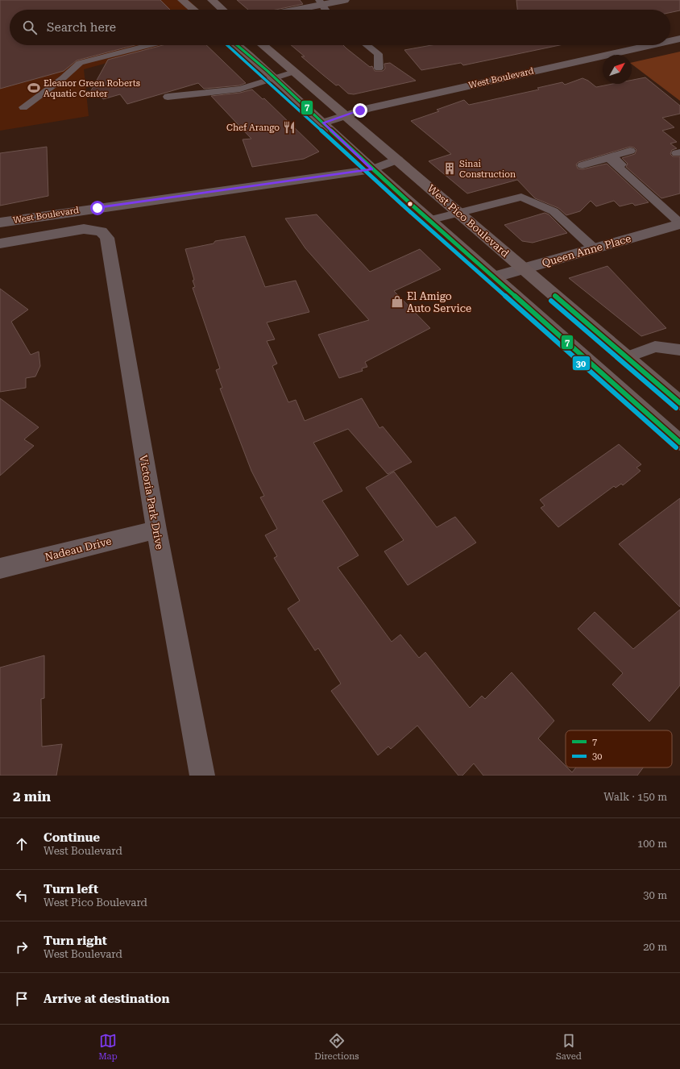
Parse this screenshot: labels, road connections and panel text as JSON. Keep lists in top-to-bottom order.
{
  "streets": {
    "main road": ["West Pico Boulevard"],
    "street": [
      "West Boulevard",
      "Queen Anne Place",
      "Victoria Park Drive",
      "Nadeau Drive"
    ]
  },
  "crossings": [
    ["West Boulevard", "West Pico Boulevard"],
    ["West Boulevard", "Victoria Park Drive"],
    ["West Pico Boulevard", "Queen Anne Place"],
    ["Victoria Park Drive", "Nadeau Drive"]
  ],
  "places": {
    "sports": ["Eleanor Green Roberts Aquatic Center"],
    "restaurant": ["Chef Arango"],
    "building": ["Sinai Construction"],
    "shop": ["El Amigo Auto Service"]
  },
  "lines": ["transit line 7", "transit line 30"],
  "legend": ["7", "30"],
  "north": "top right",
  "page": {
    "search": "Search here",
    "heading": ["2 min", "Walk · 150 m"],
    "list": [
      ["Continue", "West Boulevard", "100 m"],
      ["Turn left", "West Pico Boulevard", "30 m"],
      ["Turn right", "West Boulevard", "20 m"],
      "Arrive at destination"
    ],
    "nav": ["Map", "Directions", "Saved"]
  }
}
